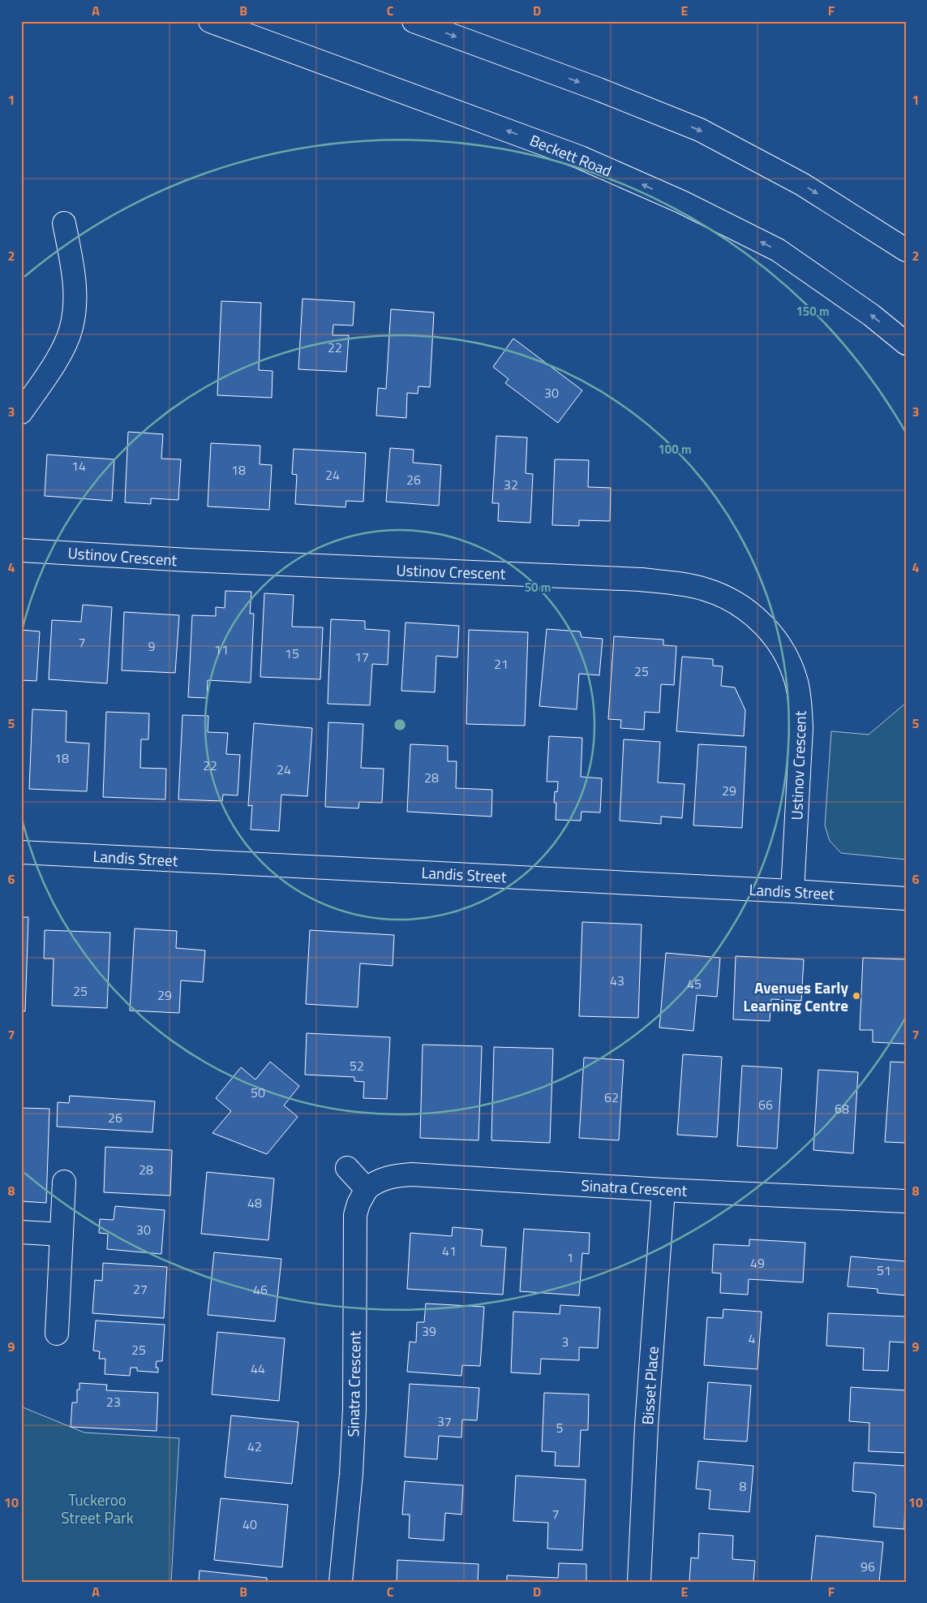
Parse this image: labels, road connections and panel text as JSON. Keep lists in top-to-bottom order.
{
  "streets": {
    "street": [
      "Beckett Road",
      "Ustinov Crescent",
      "Landis Street",
      "Sinatra Crescent",
      "Bisset Place"
    ]
  },
  "crossings": [
    ["Ustinov Crescent", "Landis Street"],
    ["Sinatra Crescent", "Bisset Place"]
  ],
  "parks": ["Tuckeroo Street Park"],
  "places": ["Avenues Early Learning Centre"],
  "house_numbers": [
    "22",
    "30",
    "14",
    "18",
    "24",
    "26",
    "32",
    "7",
    "9",
    "11",
    "15",
    "17",
    "21",
    "25",
    "18",
    "22",
    "24",
    "28",
    "29",
    "43",
    "45",
    "25",
    "29",
    "52",
    "50",
    "62",
    "66",
    "68",
    "26",
    "28",
    "48",
    "30",
    "41",
    "1",
    "49",
    "51",
    "27",
    "46",
    "39",
    "4",
    "3",
    "25",
    "44",
    "23",
    "37",
    "5",
    "42",
    "8",
    "7",
    "40",
    "96"
  ],
  "grid": {
    "columns": [
      "A",
      "B",
      "C",
      "D",
      "E",
      "F"
    ],
    "rows": [
      "1",
      "2",
      "3",
      "4",
      "5",
      "6",
      "7",
      "8",
      "9",
      "10"
    ]
  },
  "rings": ["150 m", "100 m", "50 m"]
}
